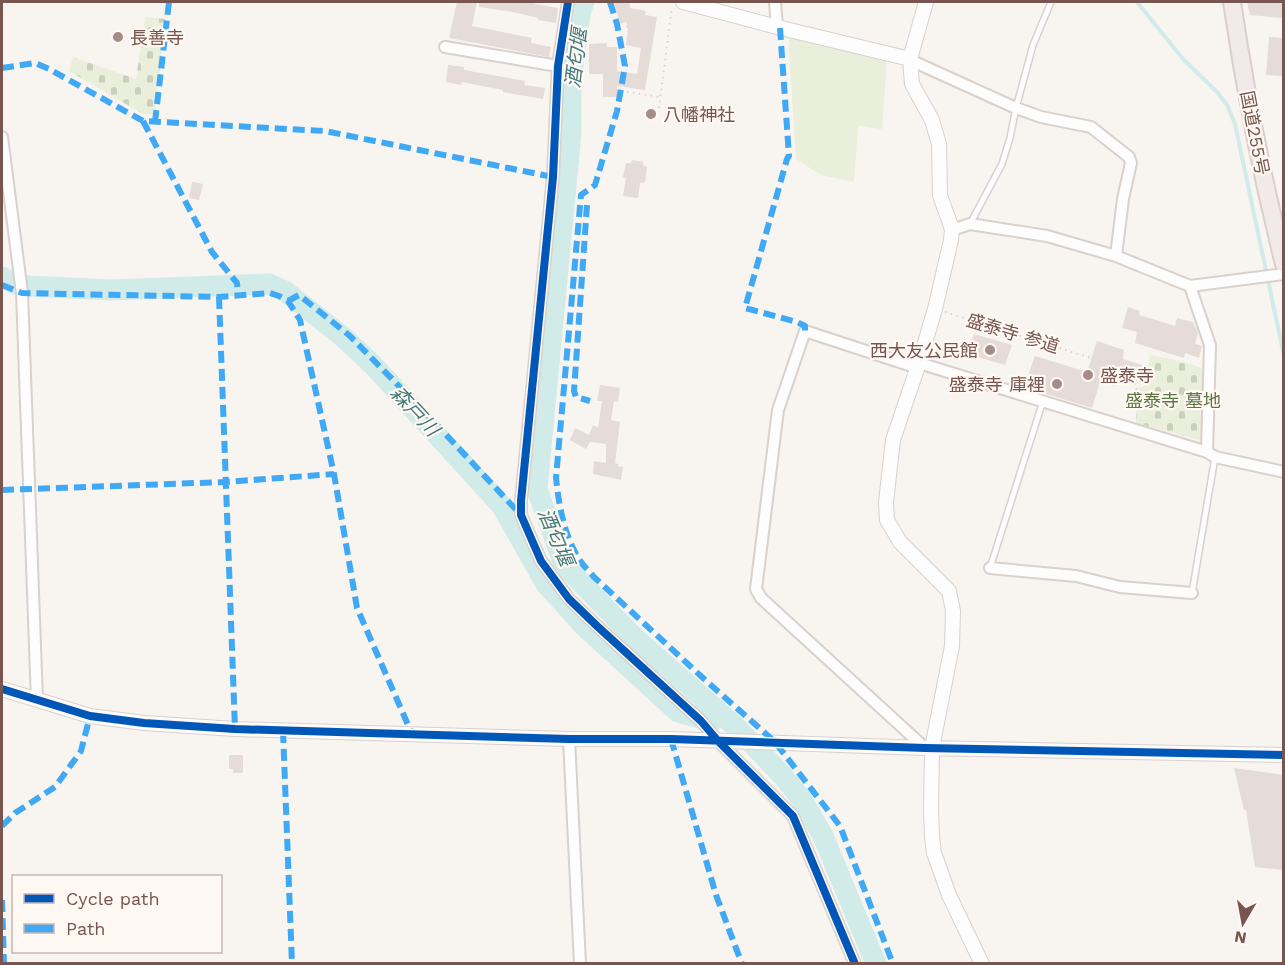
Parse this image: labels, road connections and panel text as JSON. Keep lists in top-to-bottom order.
{
  "streets": {
    "highway": ["国道255号"],
    "path": ["盛泰寺 参道"]
  },
  "water": ["酒匂堰", "森戸川"],
  "parks": ["盛泰寺 墓地"],
  "places": [
    "長善寺",
    "八幡神社",
    "西大友公民館",
    "盛泰寺",
    "盛泰寺 庫裡"
  ],
  "legend": ["Cycle path", "Path"],
  "north": "bottom"
}
